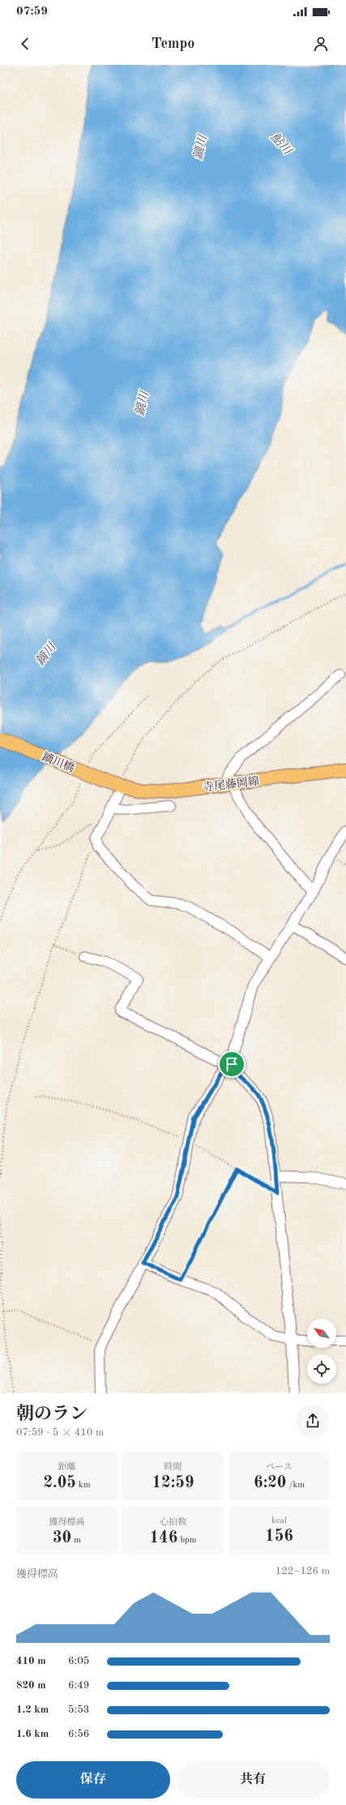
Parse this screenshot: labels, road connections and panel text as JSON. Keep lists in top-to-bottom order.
{
  "streets": {
    "main road": ["鏑川橋", "寺尾藤岡線"]
  },
  "crossings": [
    ["鏑川橋", "寺尾藤岡線"]
  ],
  "water": ["鮎川", "鏑川"],
  "north": "top left",
  "page": {
    "status": "07:59",
    "header": "Tempo",
    "heading": ["朝のラン", "07:59 · 5 × 410 m"],
    "stats": [
      ["距離", "2.05 km"],
      ["時間", "12:59"],
      ["ペース", "6:20 /km"],
      ["獲得標高", "30 m"],
      ["心拍数", "146 bpm"],
      ["kcal", "156"]
    ],
    "chart": ["獲得標高", "122–126 m"],
    "list": [
      {
        "name": "410 m",
        "note": "6:05"
      },
      {
        "name": "820 m",
        "note": "6:49"
      },
      {
        "name": "1.2 km",
        "note": "5:53"
      },
      {
        "name": "1.6 km",
        "note": "6:56"
      }
    ],
    "buttons": ["保存", "共有"]
  }
}
